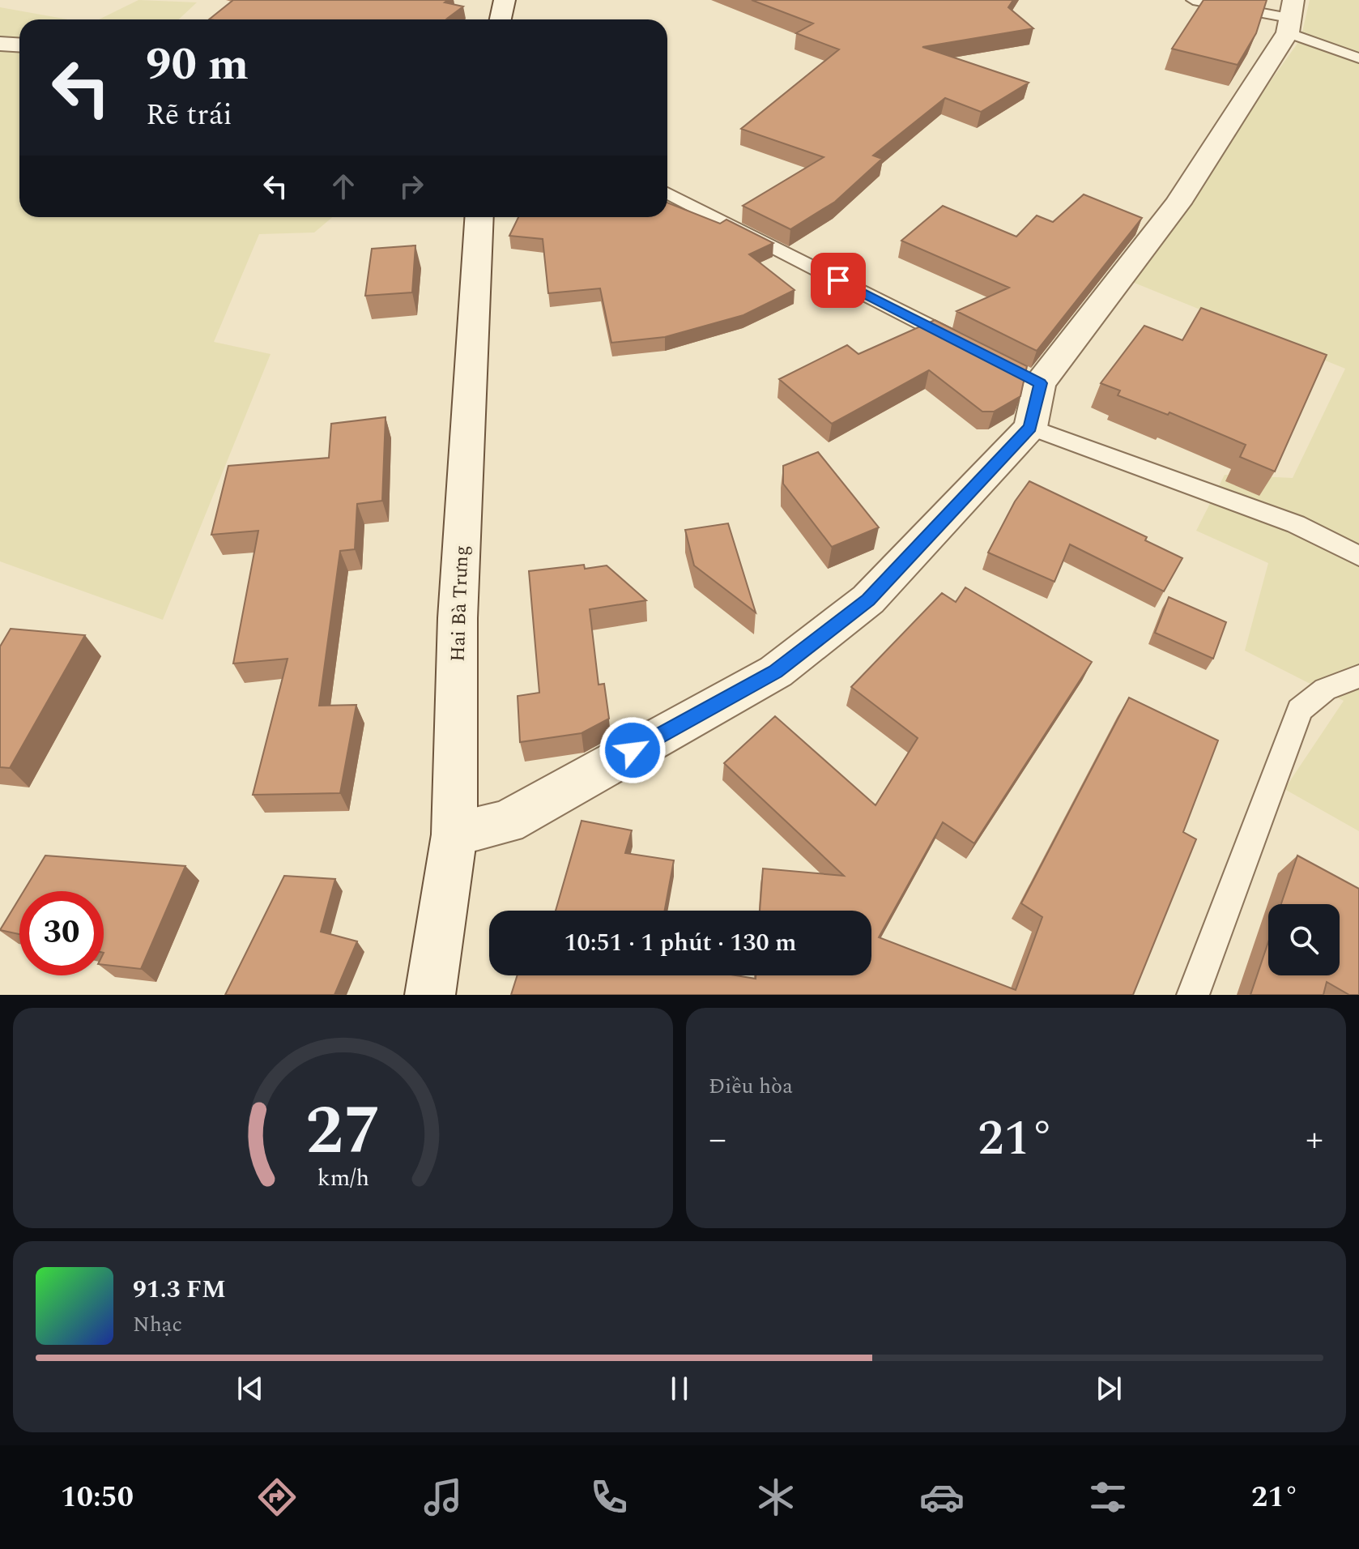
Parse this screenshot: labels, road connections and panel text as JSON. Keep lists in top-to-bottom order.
{
  "streets": {
    "street": ["Hai Bà Trưng"]
  },
  "page": {
    "turn": ["90 m", "Rẽ trái"],
    "limit": "30",
    "trip": "10:51 · 1 phút · 130 m",
    "tile": "Điều hòa",
    "heat": ["−", "21°", "+"],
    "song": ["91.3 FM", "Nhạc"],
    "tabs": ["10:50", "21°"],
    "gauge": ["27", "km/h"]
  }
}
